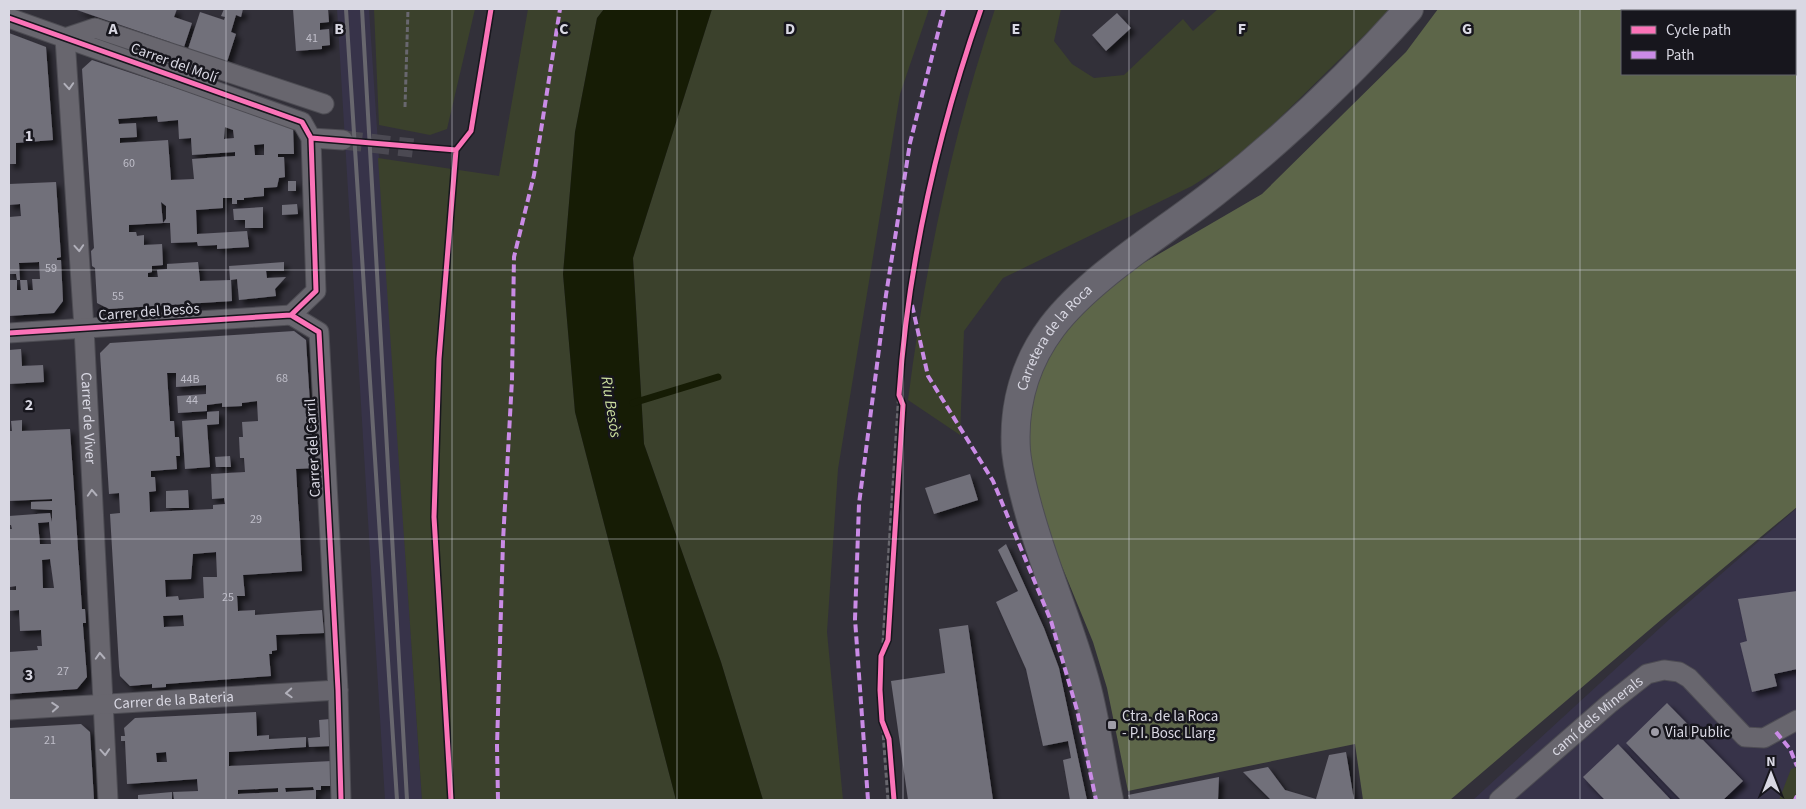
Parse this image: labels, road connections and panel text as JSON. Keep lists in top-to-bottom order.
{
  "streets": {
    "street": [
      "Carrer del Molí",
      "Carrer del Besòs",
      "Carretera de la Roca",
      "Carrer de Viver",
      "Carrer del Carril",
      "Carrer de la Bateria",
      "camí dels Minerals"
    ]
  },
  "crossings": [
    ["Carrer del Molí", "Carrer de Viver"],
    ["Carrer del Besòs", "Carrer de Viver"],
    ["Carrer del Besòs", "Carrer del Carril"],
    ["Carrer de Viver", "Carrer de la Bateria"],
    ["Carrer del Carril", "Carrer de la Bateria"]
  ],
  "water": ["Riu Besòs"],
  "places": {
    "transit": ["Ctra. de la Roca - P.I. Bosc Llarg"],
    "other": ["Vial Public"]
  },
  "house_numbers": [
    "41",
    "60",
    "59",
    "55",
    "68",
    "44B",
    "44",
    "29",
    "25",
    "27",
    "21"
  ],
  "legend": ["Cycle path", "Path"],
  "north": "top",
  "grid": {
    "columns": [
      "A",
      "B",
      "C",
      "D",
      "E",
      "F",
      "G"
    ],
    "rows": ["1", "2", "3"]
  }
}
